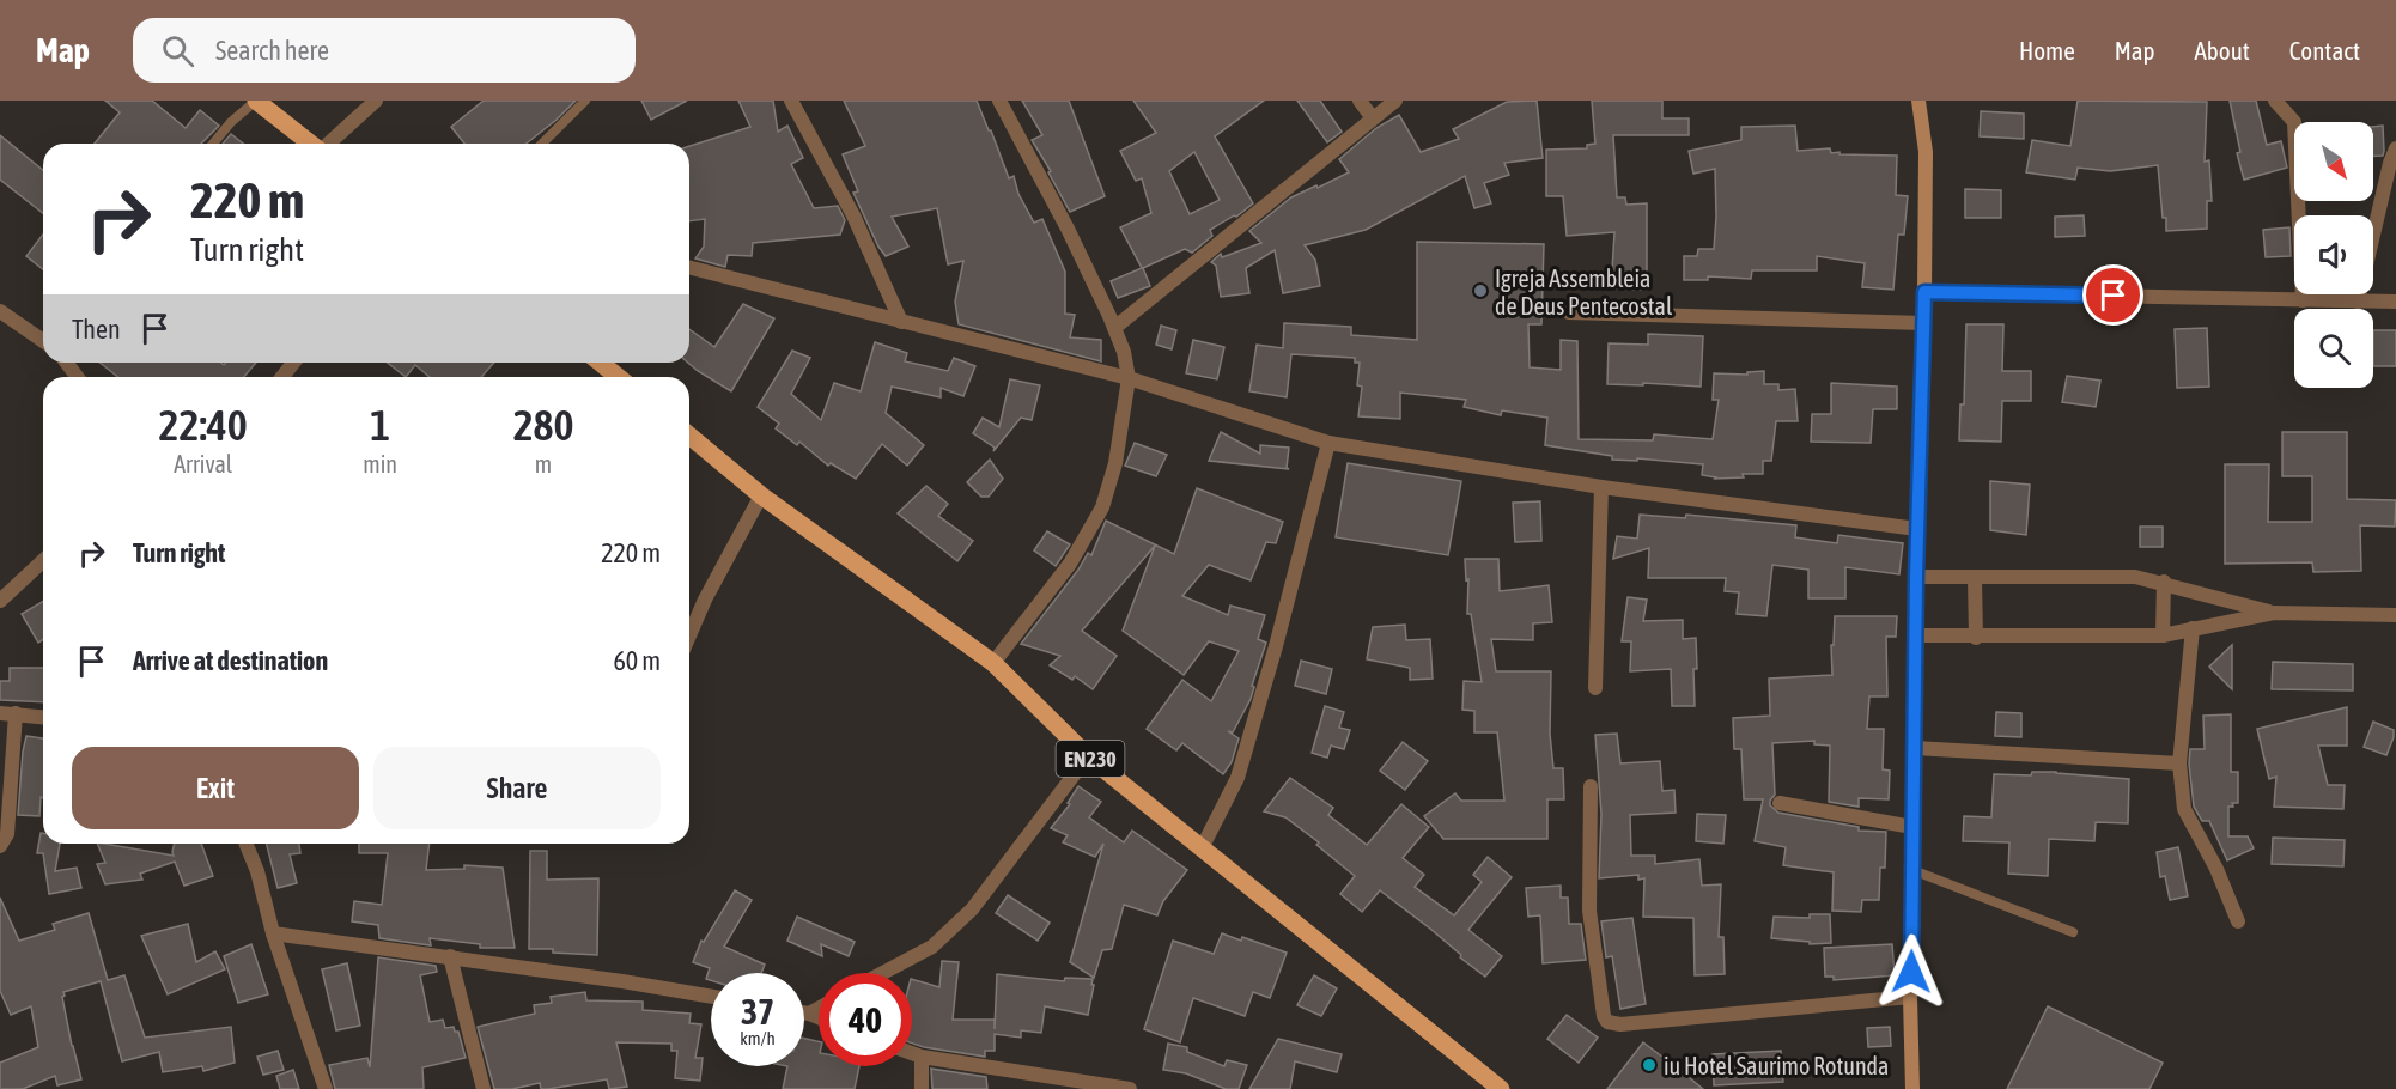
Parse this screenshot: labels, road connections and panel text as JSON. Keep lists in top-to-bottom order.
{
  "streets": {
    "main road": ["EN230"]
  },
  "places": ["Igreja Assembleia de Deus Pentecostal", "iu Hotel Saurimo Rotunda"],
  "north": "bottom right",
  "page": {
    "header": "Map",
    "search": "Search here",
    "nav": [
      "Home",
      "Map",
      "About",
      "Contact"
    ],
    "turn": ["220 m", "Turn right"],
    "then": "Then",
    "eta": [
      "22:40",
      "Arrival",
      "1",
      "min",
      "280",
      "m"
    ],
    "list": [
      {
        "name": "Turn right",
        "value": "220 m"
      },
      {
        "name": "Arrive at destination",
        "value": "60 m"
      }
    ],
    "buttons": ["Exit", "Share"],
    "speed": "37 km/h",
    "limit": "40"
  }
}
